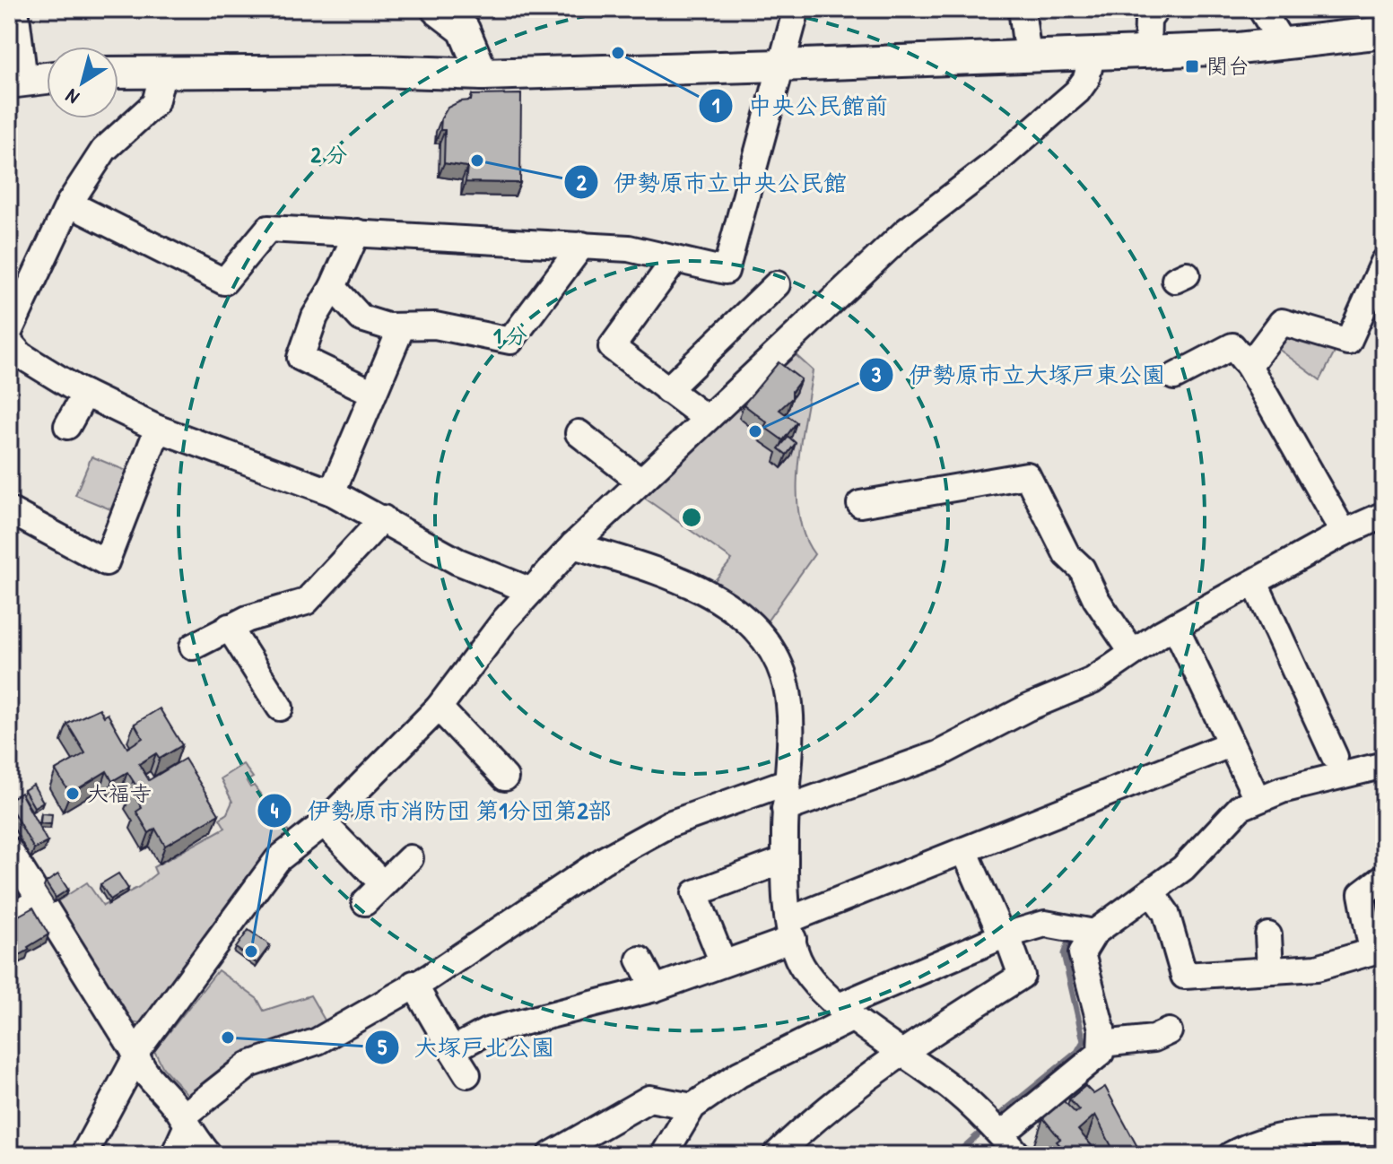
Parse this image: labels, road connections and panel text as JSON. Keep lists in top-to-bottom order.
{
  "places": {
    "other": [
      "中央公民館前",
      "伊勢原市立中央公民館",
      "伊勢原市立大塚戸東公園",
      "大福寺",
      "伊勢原市消防団 第1分団第2部",
      "大塚戸北公園"
    ],
    "transit": ["関台"]
  },
  "north": "bottom left",
  "rings": ["2 分", "1 分"]
}
